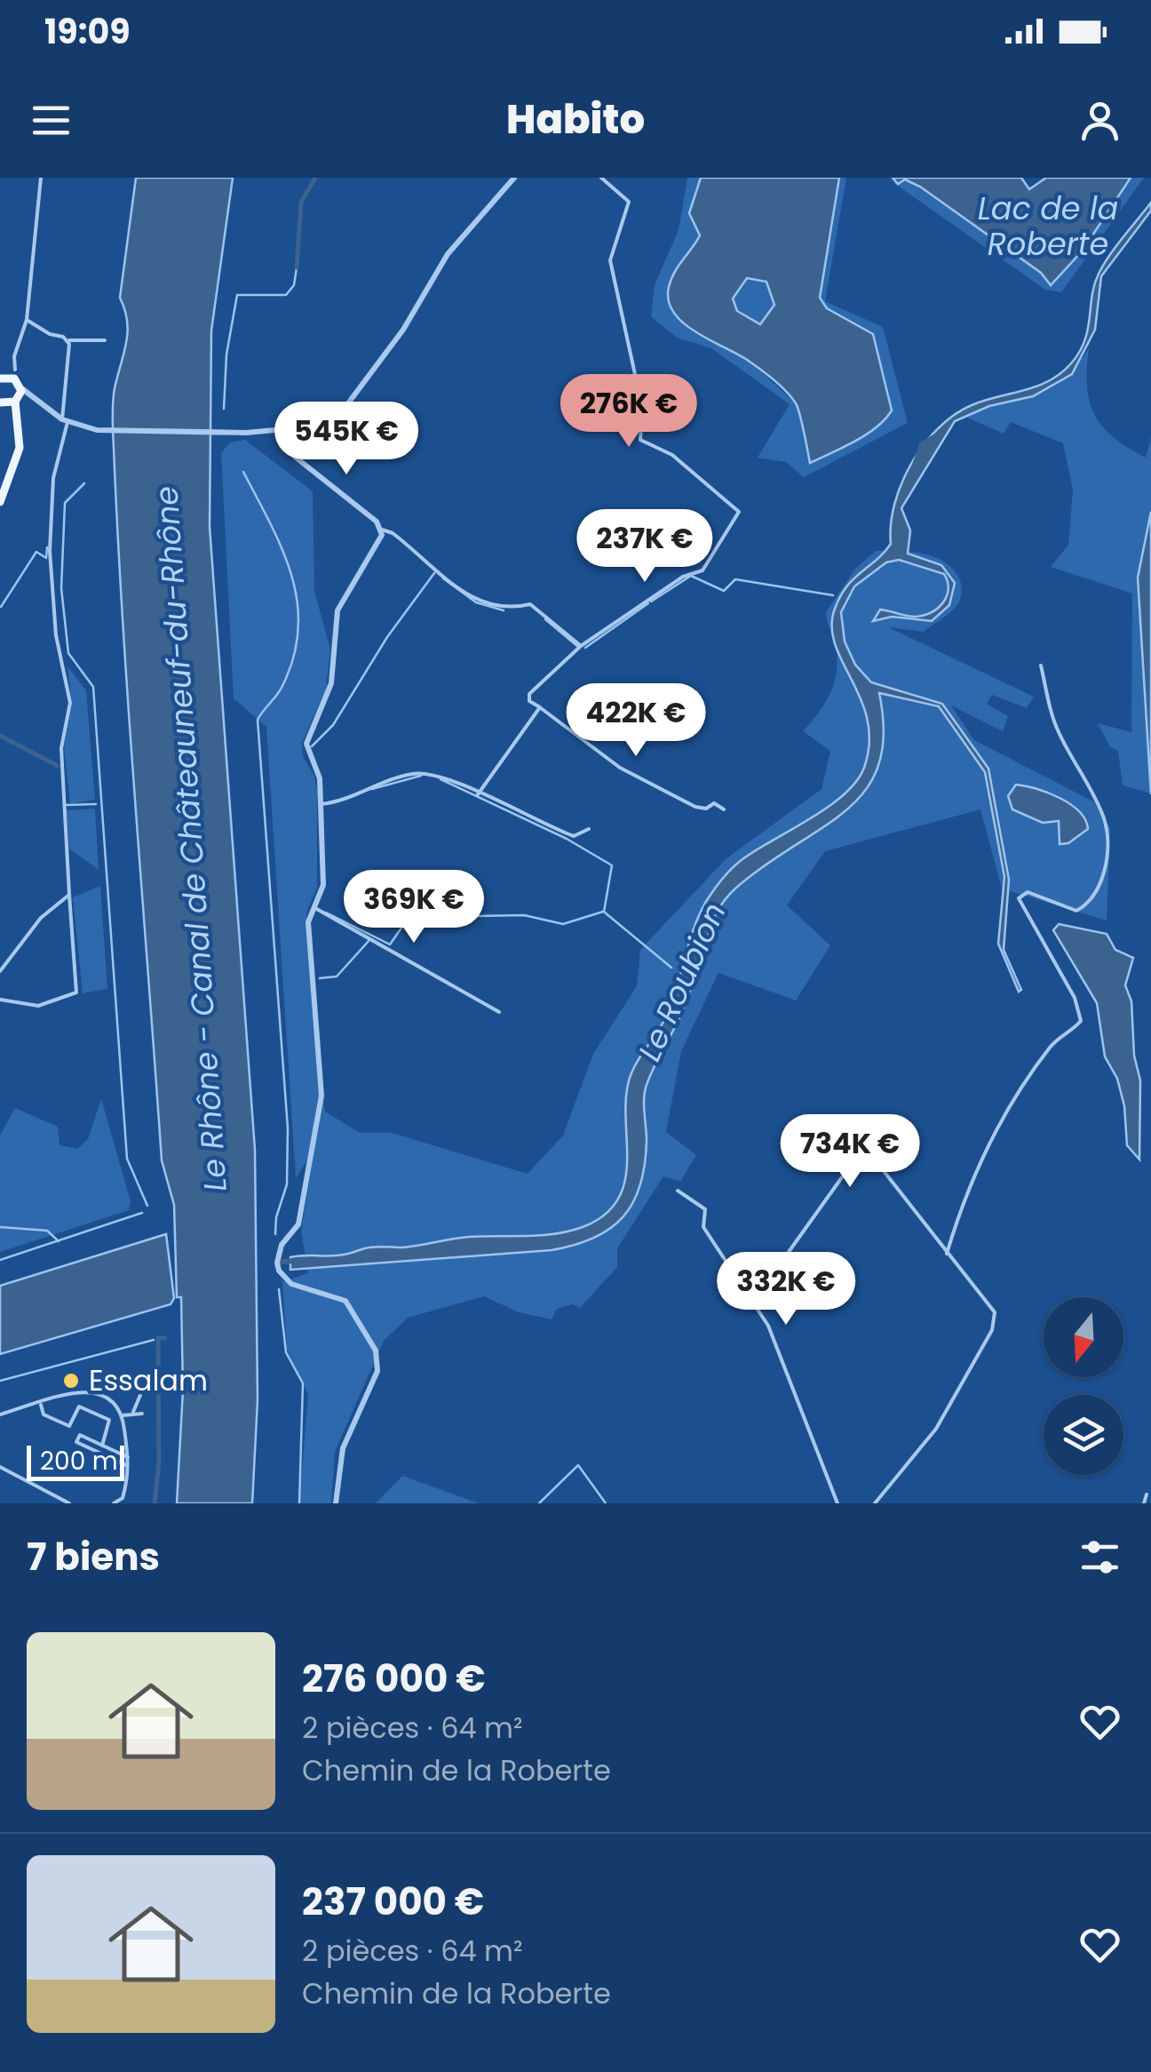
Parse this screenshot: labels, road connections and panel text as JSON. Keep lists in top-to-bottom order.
{
  "water": ["Lac de la Roberte", "Le Rhône - Canal de Châteauneuf-du-Rhône", "Le Roubion"],
  "places": ["Essalam"],
  "scale_bar": "200 m",
  "north": "bottom",
  "page": {
    "status": "19:09",
    "header": "Habito",
    "price": [
      "276K €",
      "545K €",
      "237K €",
      "422K €",
      "369K €",
      "734K €",
      "332K €"
    ],
    "scale": "200 m",
    "heading": "7 biens",
    "list": [
      {
        "name": "276 000 €",
        "note": "2 pièces · 64 m² · Chemin de la Roberte"
      },
      {
        "name": "237 000 €",
        "note": "2 pièces · 64 m² · Chemin de la Roberte"
      }
    ]
  }
}
